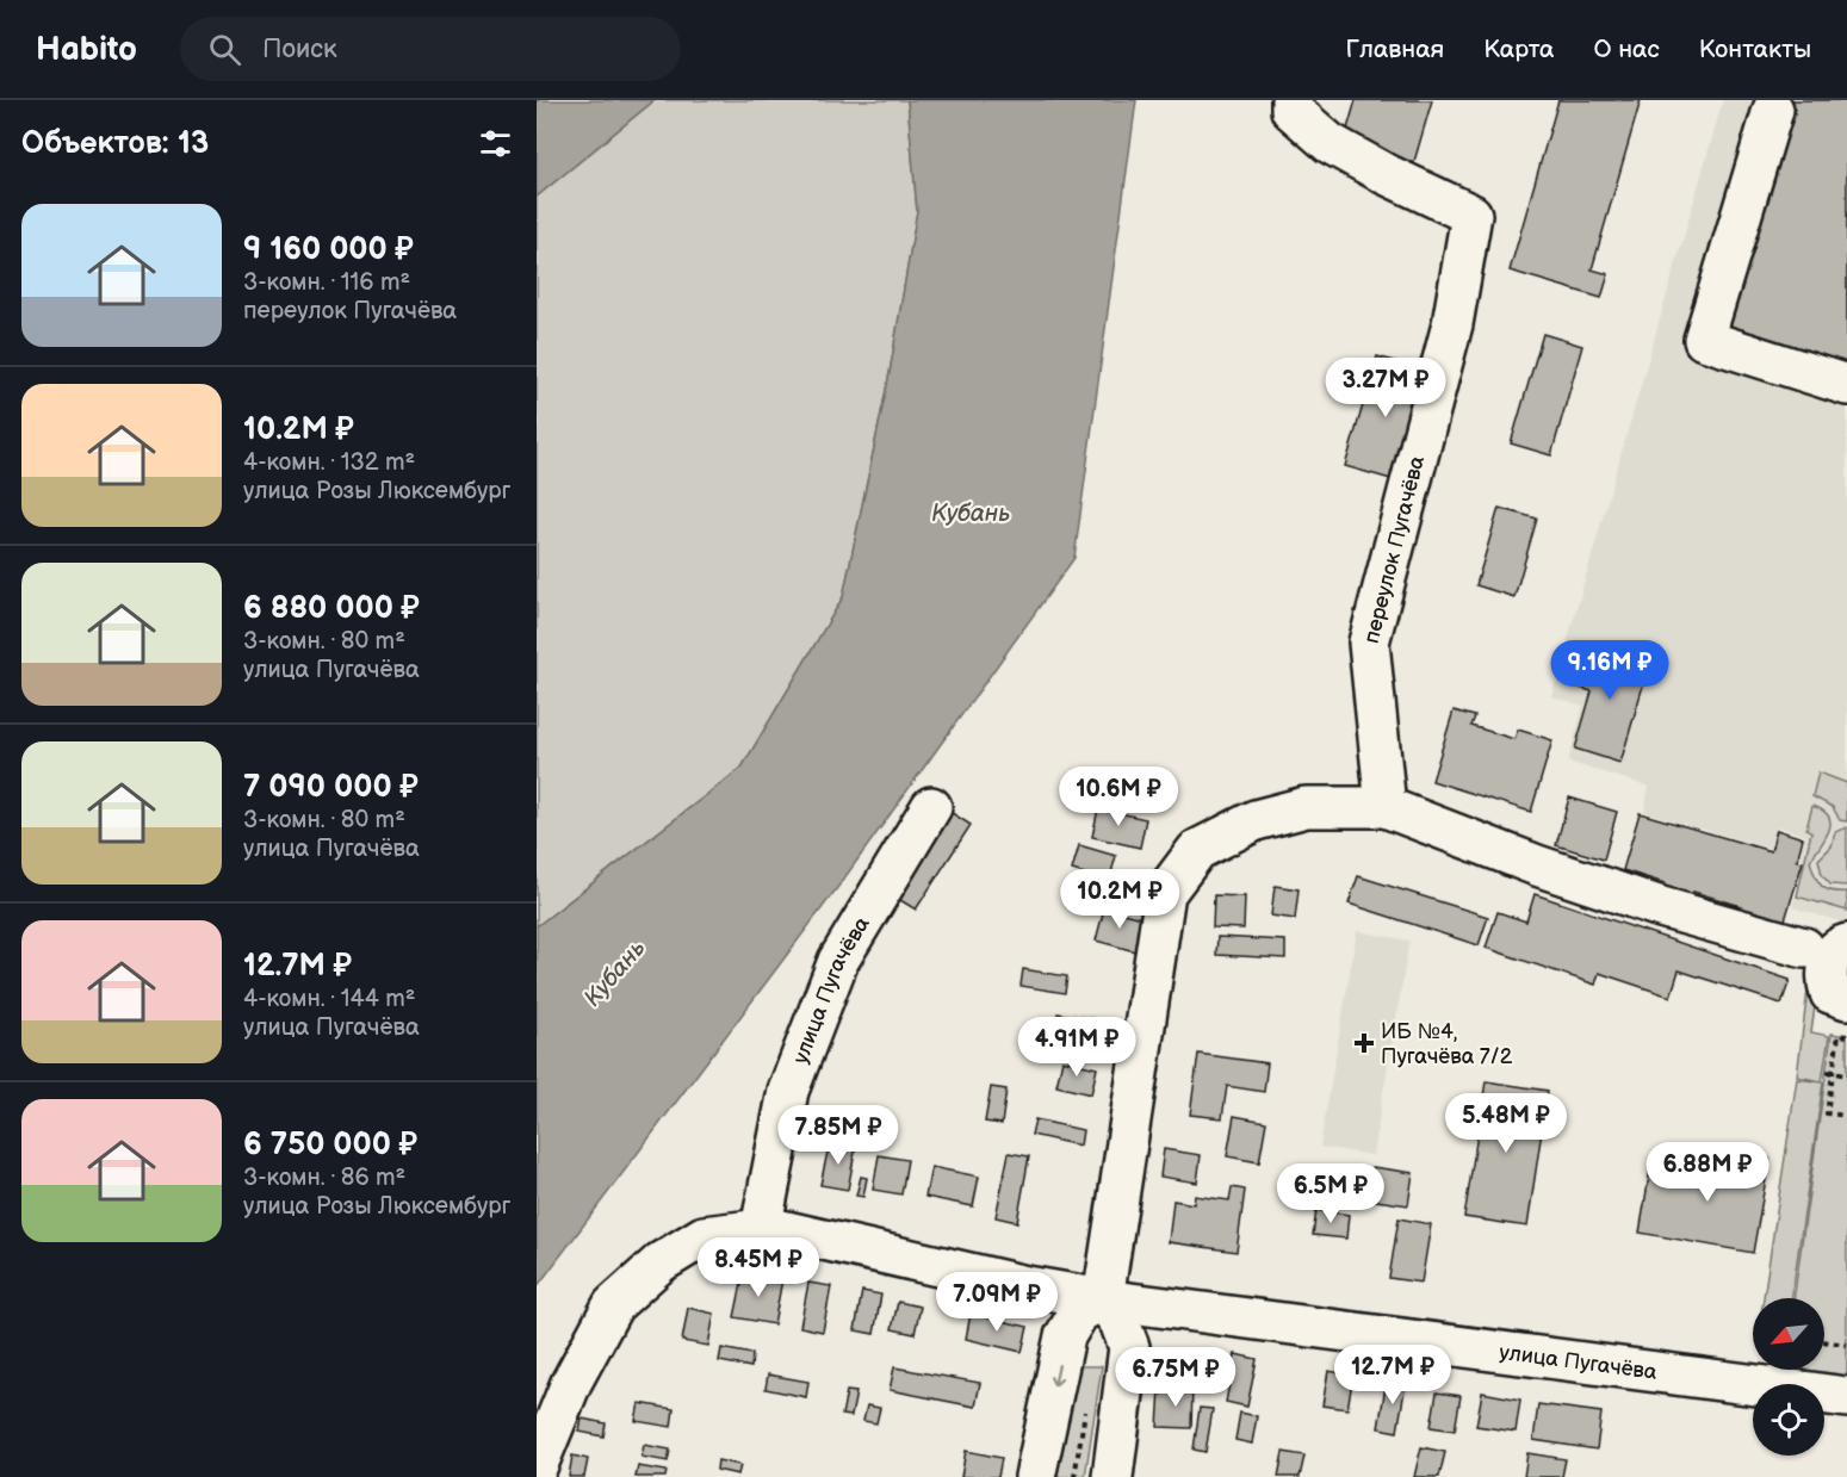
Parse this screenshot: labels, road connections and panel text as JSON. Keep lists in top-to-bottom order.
{
  "streets": {
    "street": ["переулок Пугачёва", "улица Пугачёва"]
  },
  "water": ["Кубань"],
  "places": {
    "health": ["ИБ №4, Пугачёва 7/2"]
  },
  "north": "bottom left",
  "page": {
    "header": "Habito",
    "search": "Поиск",
    "nav": [
      "Главная",
      "Карта",
      "О нас",
      "Контакты"
    ],
    "heading": "Объектов: 13",
    "list": [
      {
        "name": "9 160 000 ₽",
        "note": "3-комн. · 116 m² · переулок Пугачёва"
      },
      {
        "name": "10.2M ₽",
        "note": "4-комн. · 132 m² · улица Розы Люксембург"
      },
      {
        "name": "6 880 000 ₽",
        "note": "3-комн. · 80 m² · улица Пугачёва"
      },
      {
        "name": "7 090 000 ₽",
        "note": "3-комн. · 80 m² · улица Пугачёва"
      },
      {
        "name": "12.7M ₽",
        "note": "4-комн. · 144 m² · улица Пугачёва"
      },
      {
        "name": "6 750 000 ₽",
        "note": "3-комн. · 86 m² · улица Розы Люксембург"
      }
    ],
    "price": [
      "3.27M ₽",
      "9.16M ₽",
      "10.6M ₽",
      "10.2M ₽",
      "4.91M ₽",
      "5.48M ₽",
      "7.85M ₽",
      "6.88M ₽",
      "6.5M ₽",
      "8.45M ₽",
      "7.09M ₽",
      "12.7M ₽",
      "6.75M ₽"
    ]
  }
}
